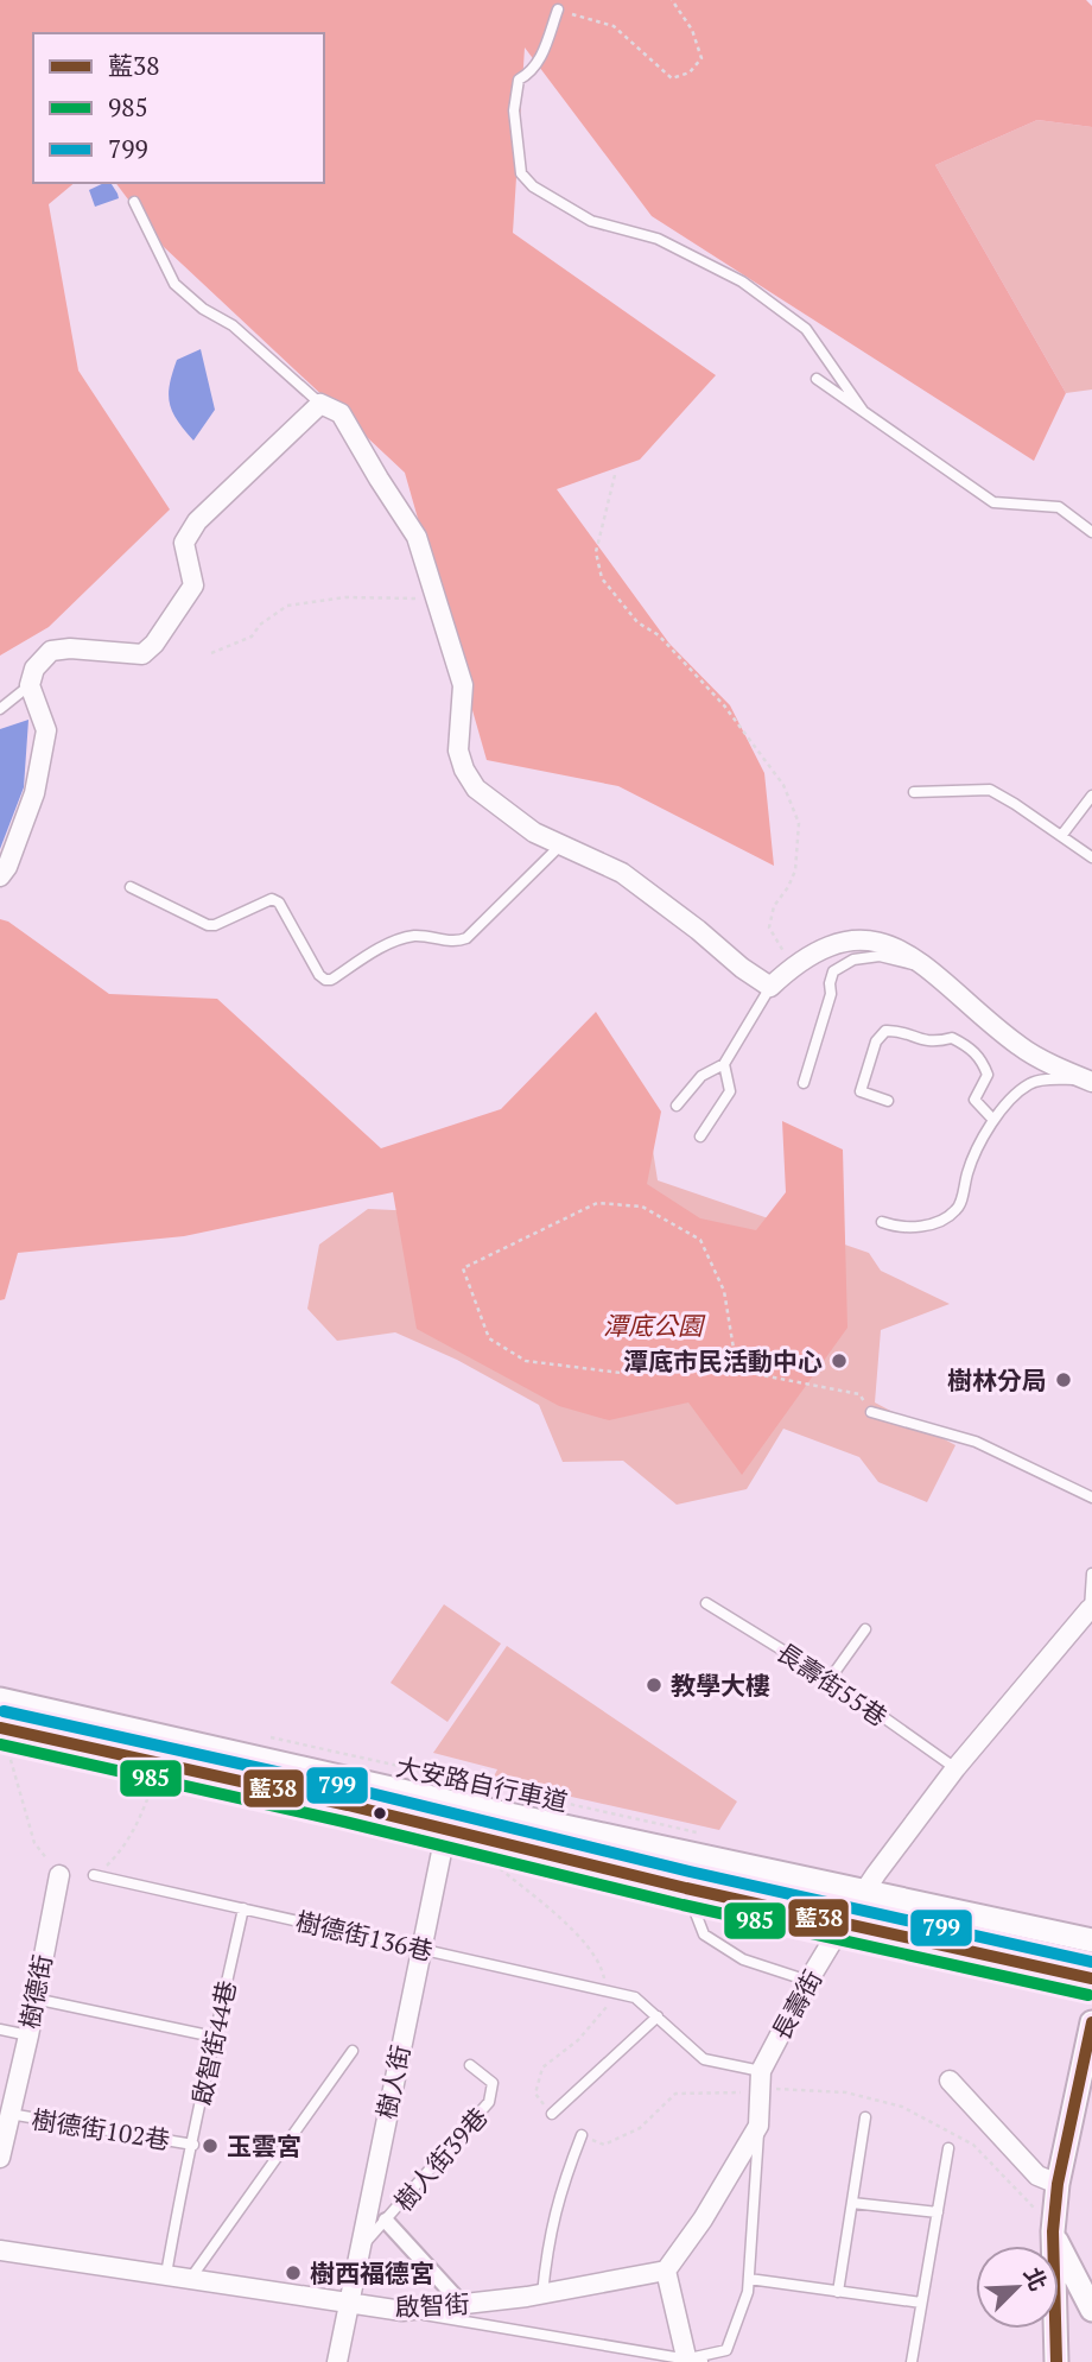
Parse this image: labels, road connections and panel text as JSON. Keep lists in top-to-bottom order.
{
  "streets": {
    "street": [
      "樹德街",
      "長壽街",
      "樹人街",
      "啟智街"
    ],
    "lane": [
      "長壽街55巷",
      "樹德街136巷",
      "啟智街44巷",
      "樹德街102巷",
      "樹人街39巷"
    ],
    "path": ["大安路自行車道"]
  },
  "crossings": [
    ["長壽街55巷", "長壽街"],
    ["樹德街136巷", "啟智街44巷"],
    ["樹德街136巷", "樹人街"],
    ["樹德街", "樹德街102巷"],
    ["長壽街", "啟智街"],
    ["啟智街44巷", "樹德街102巷"],
    ["啟智街44巷", "啟智街"],
    ["樹人街", "樹人街39巷"],
    ["樹人街", "啟智街"]
  ],
  "parks": ["潭底公園"],
  "places": [
    "潭底市民活動中心",
    "樹林分局",
    "教學大樓",
    "玉雲宮",
    "樹西福德宮"
  ],
  "lines": ["transit line 799", "transit line 藍38", "transit line 985"],
  "legend": ["藍38", "985", "799"],
  "north": "top right"
}
